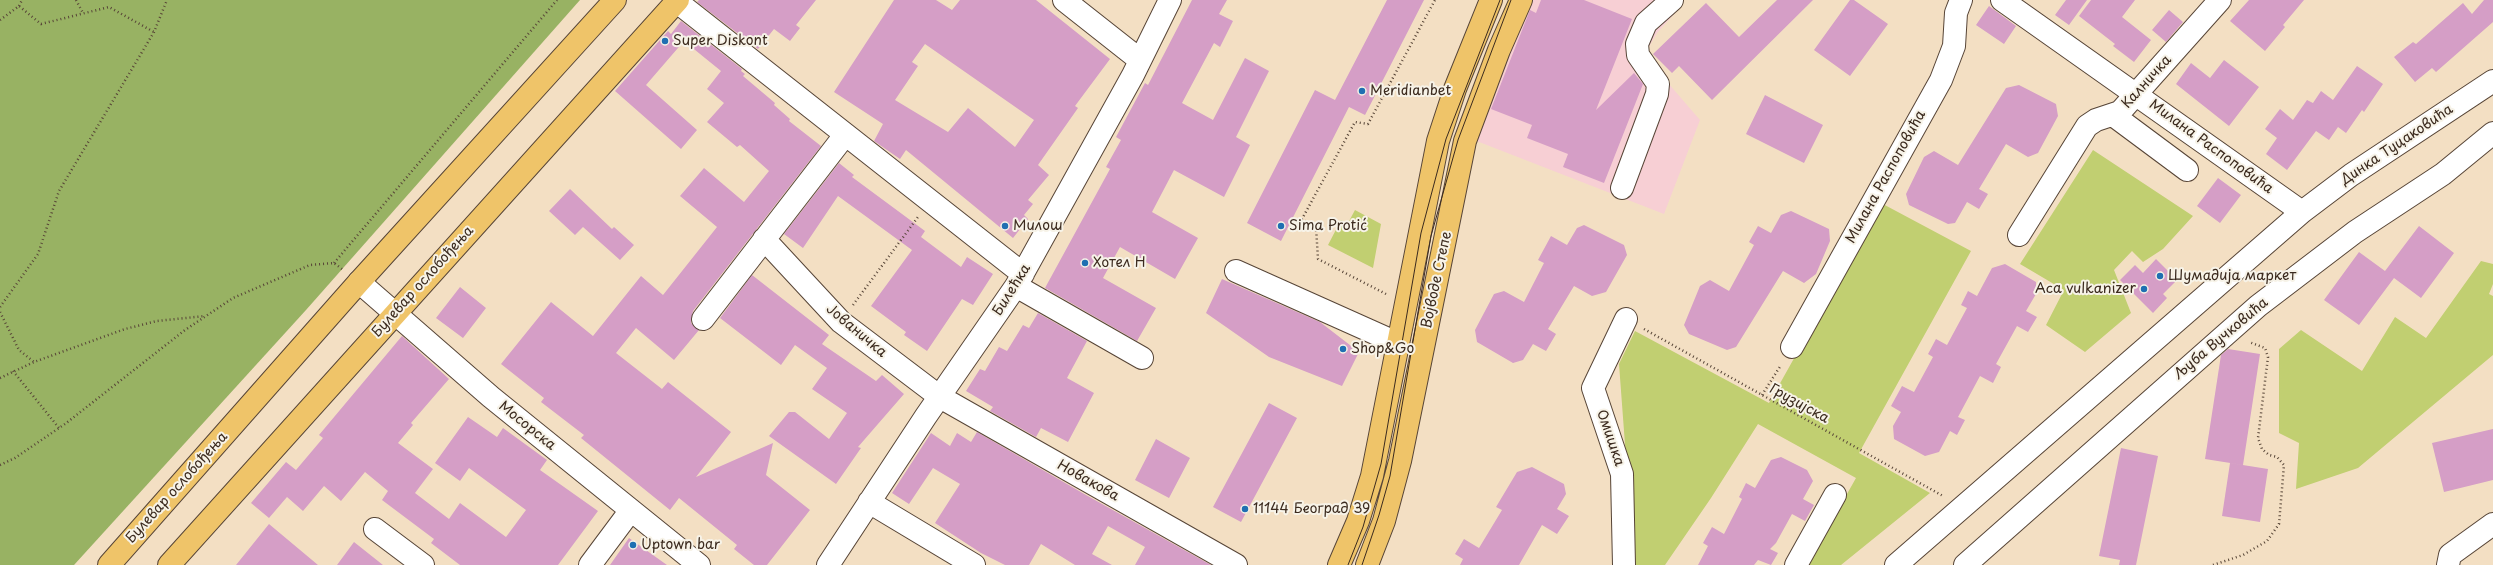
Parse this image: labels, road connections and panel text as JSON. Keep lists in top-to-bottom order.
{
  "streets": {
    "main road": ["Војводе Степе", "Булевар ослобођења"],
    "street": [
      "Калничка",
      "Динка Туцаковића",
      "Милана Распоповића",
      "Билећка",
      "Јованичка",
      "Љуба Вучковића",
      "Мосорска",
      "Омишка",
      "Новакова"
    ],
    "path": ["Грузијска"]
  },
  "crossings": [
    ["Калничка", "Милана Распоповића"],
    ["Динка Туцаковића", "Милана Распоповића"],
    ["Булевар ослобођења", "Мосорска"],
    ["Билећка", "Јованичка"],
    ["Билећка", "Новакова"],
    ["Јованичка", "Новакова"],
    ["Грузијска", "Омишка"]
  ],
  "places": [
    "Super Diskont",
    "Meridianbet",
    "Милош",
    "Sima Protić",
    "Хотел Н",
    "Шумадија маркет",
    "Aca vulkanizer",
    "Shop&Go",
    "11144 Београд 39",
    "Uptown bar"
  ]
}
